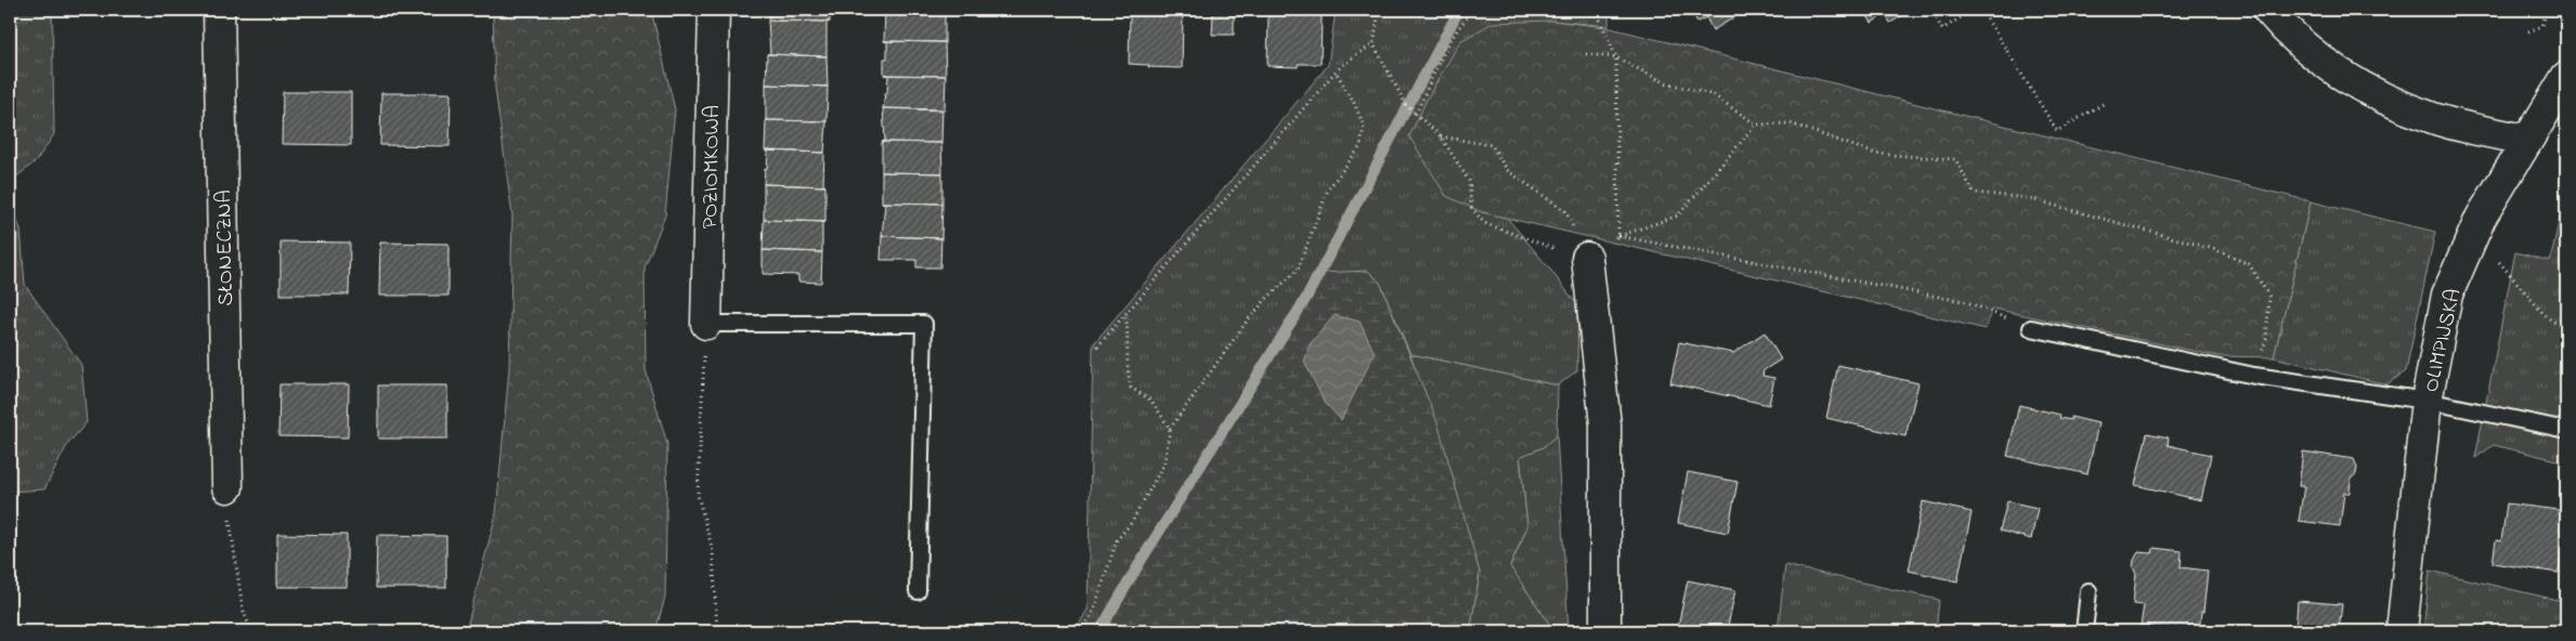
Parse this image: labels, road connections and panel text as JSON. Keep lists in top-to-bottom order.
{
  "streets": {
    "street": ["POZIOMKOWA", "SŁONECZNA", "OLIMPIJSKA"]
  }
}
